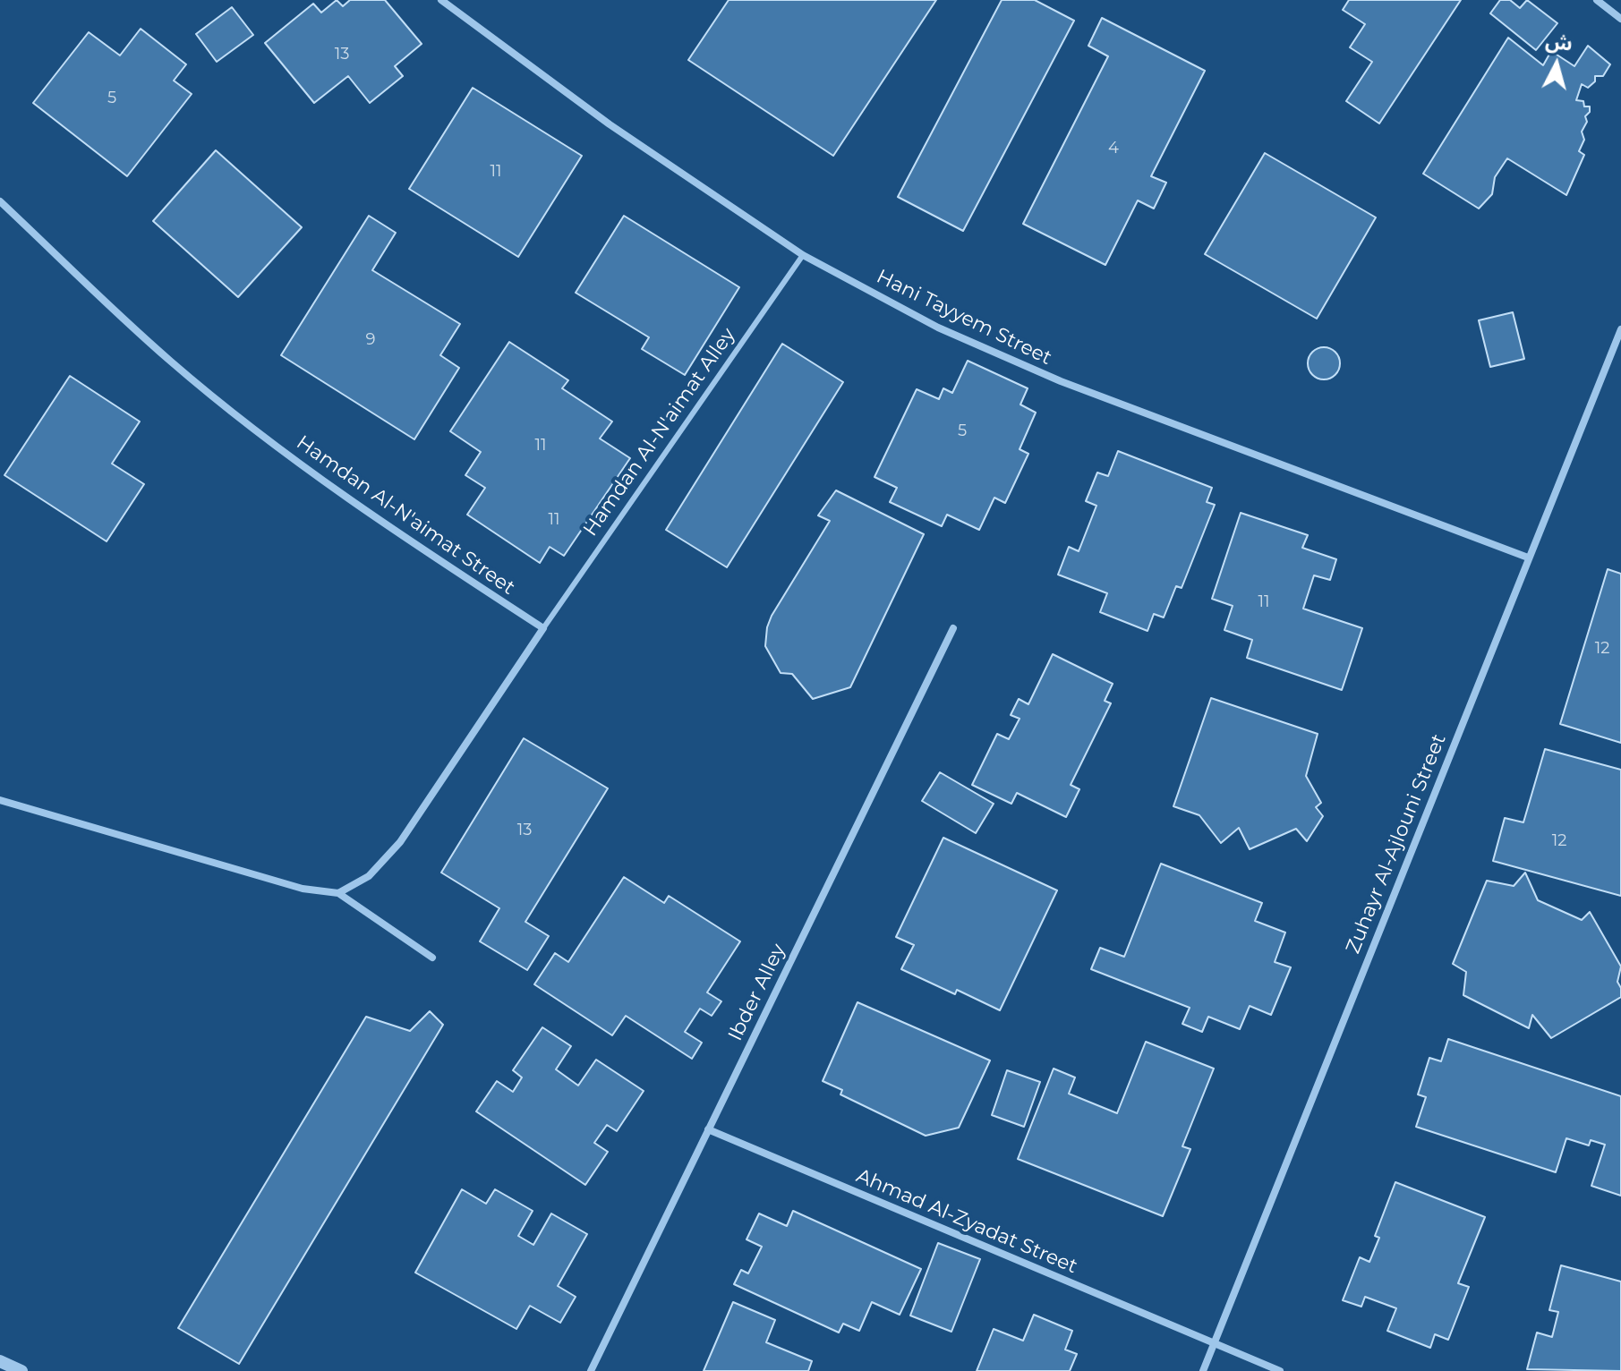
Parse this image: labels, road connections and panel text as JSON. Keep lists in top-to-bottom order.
{
  "streets": {
    "street": [
      "Hani Tayyem Street",
      "Hamdan Al-N'aimat Street",
      "Zuhayr Al-Ajlouni Street",
      "Ibder Alley",
      "Ahmad Al-Zyadat Street"
    ],
    "lane": ["Hamdan Al-N'aimat Alley"]
  },
  "crossings": [
    ["Hani Tayyem Street", "Hamdan Al-N'aimat Alley"],
    ["Hani Tayyem Street", "Zuhayr Al-Ajlouni Street"],
    ["Hamdan Al-N'aimat Alley", "Hamdan Al-N'aimat Street"],
    ["Zuhayr Al-Ajlouni Street", "Ahmad Al-Zyadat Street"],
    ["Ibder Alley", "Ahmad Al-Zyadat Street"]
  ],
  "house_numbers": [
    "13",
    "5",
    "4",
    "11",
    "9",
    "5",
    "11",
    "11",
    "11",
    "12",
    "13",
    "12"
  ],
  "north": "top"
}
